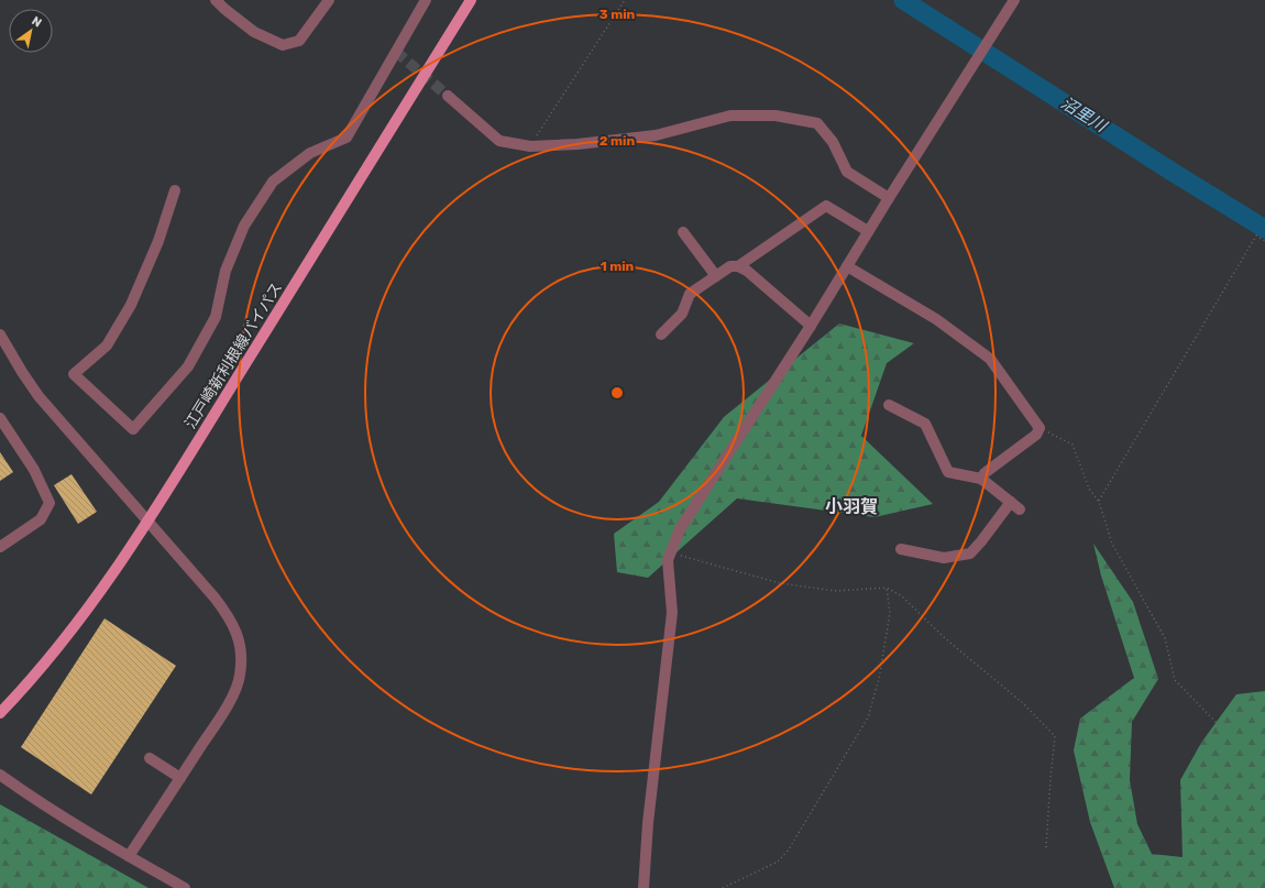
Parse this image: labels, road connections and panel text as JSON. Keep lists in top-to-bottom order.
{
  "streets": {
    "main road": ["江戸崎新利根線バイパス"]
  },
  "districts": ["小羽賀"],
  "water": ["沼里川"],
  "north": "top right",
  "rings": ["3 min", "2 min", "1 min"]
}
